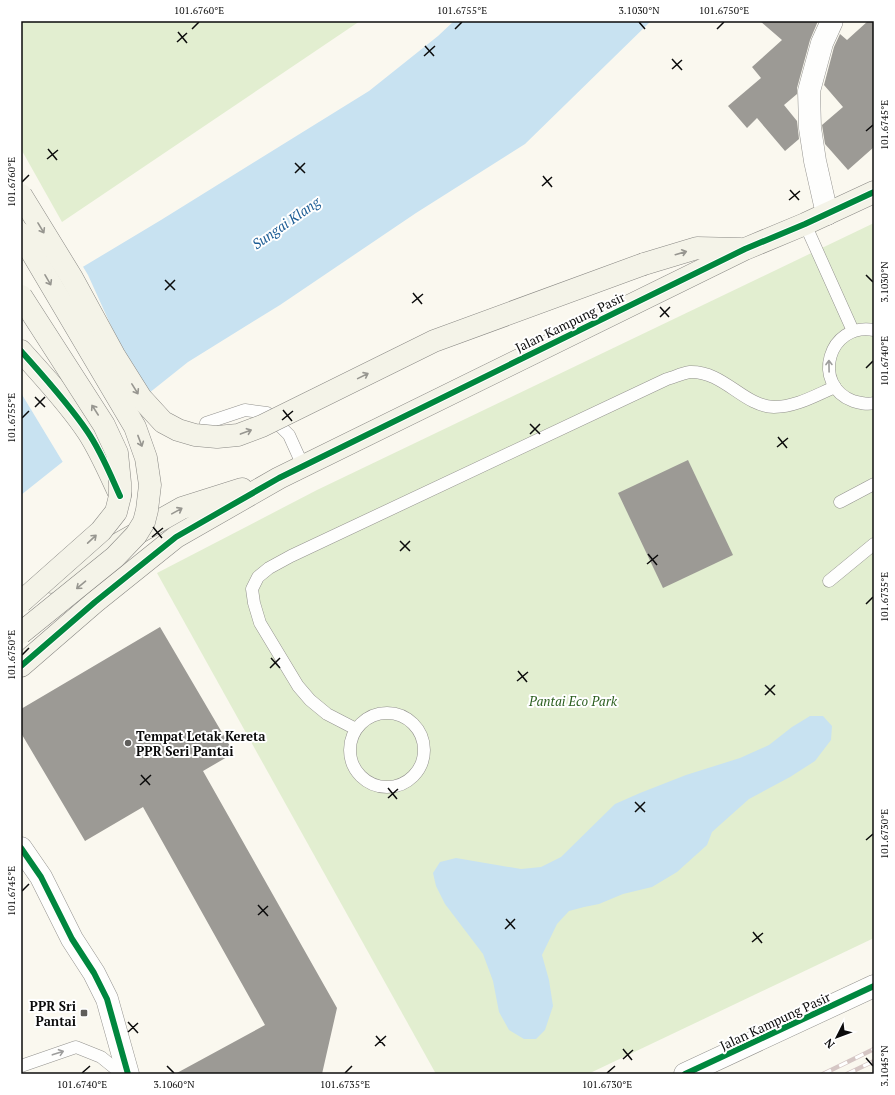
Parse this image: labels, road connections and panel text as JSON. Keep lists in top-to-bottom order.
{
  "streets": {
    "street": ["Jalan Kampung Pasir"]
  },
  "water": ["Sungai Klang"],
  "parks": ["Pantai Eco Park"],
  "places": {
    "other": ["Tempat Letak Kereta PPR Seri Pantai"],
    "transit": ["PPR Sri Pantai"]
  },
  "north": "bottom left",
  "coordinates": [
    "101.6760°E",
    "101.6755°E",
    "3.1030°N",
    "101.6750°E",
    "101.6745°E",
    "101.6740°E",
    "101.6735°E",
    "101.6730°E",
    "3.1045°N",
    "3.1060°N"
  ]
}
